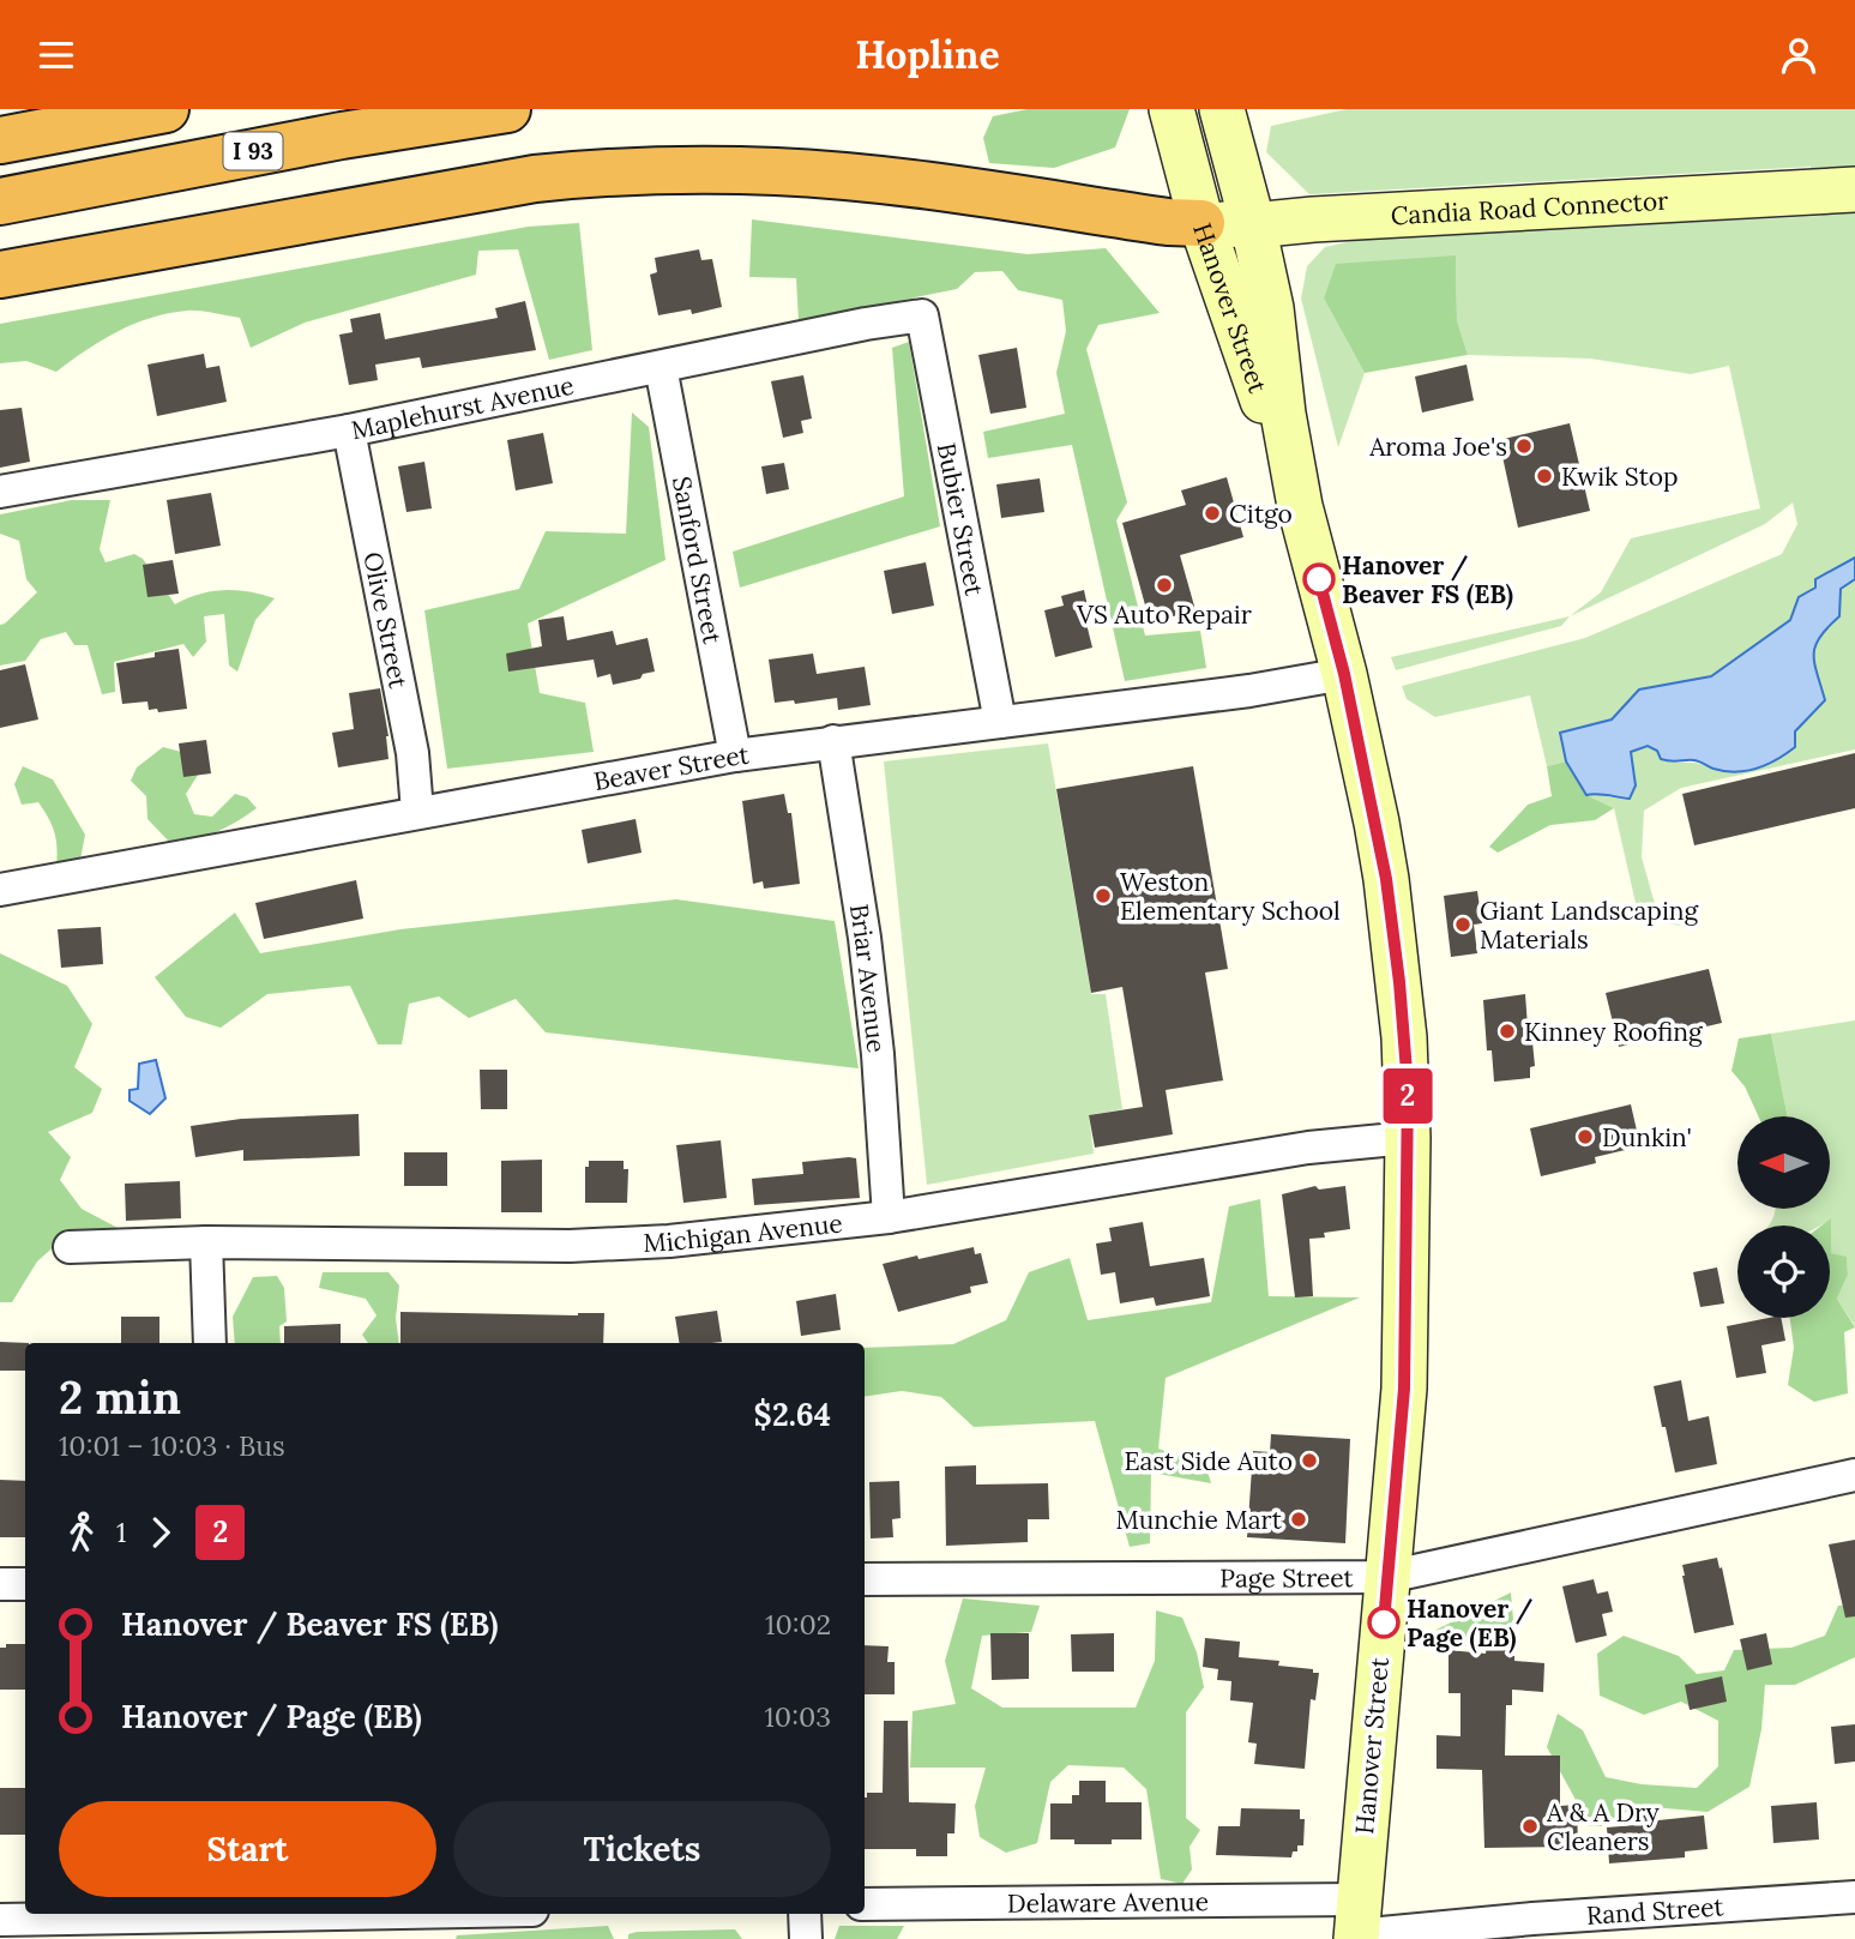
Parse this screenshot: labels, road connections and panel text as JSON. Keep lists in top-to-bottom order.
{
  "streets": {
    "highway": ["I 93"],
    "main road": ["Candia Road Connector", "Hanover Street"],
    "street": [
      "Maplehurst Avenue",
      "Bubier Street",
      "Sanford Street",
      "Olive Street",
      "Beaver Street",
      "Briar Avenue",
      "Michigan Avenue",
      "Page Street",
      "Delaware Avenue",
      "Rand Street"
    ]
  },
  "crossings": [
    ["Candia Road Connector", "Hanover Street"],
    ["Hanover Street", "Beaver Street"],
    ["Hanover Street", "Michigan Avenue"],
    ["Hanover Street", "Page Street"],
    ["Hanover Street", "Delaware Avenue"],
    ["Hanover Street", "Rand Street"],
    ["Maplehurst Avenue", "Bubier Street"],
    ["Maplehurst Avenue", "Sanford Street"],
    ["Maplehurst Avenue", "Olive Street"],
    ["Bubier Street", "Beaver Street"],
    ["Sanford Street", "Beaver Street"],
    ["Olive Street", "Beaver Street"],
    ["Beaver Street", "Briar Avenue"],
    ["Briar Avenue", "Michigan Avenue"],
    ["Delaware Avenue", "Rand Street"]
  ],
  "places": [
    "Aroma Joe's",
    "Kwik Stop",
    "Citgo",
    "Hanover / Beaver FS (EB)",
    "VS Auto Repair",
    "Weston Elementary School",
    "Giant Landscaping Materials",
    "Kinney Roofing",
    "Dunkin'",
    "East Side Auto",
    "Munchie Mart",
    "Hanover / Page (EB)",
    "A & A Dry Cleaners"
  ],
  "lines": ["bus line 2"],
  "north": "left",
  "page": {
    "header": "Hopline",
    "on_map": "2",
    "heading": ["2 min", "10:01 – 10:03 · Bus", "$2.64"],
    "legs": ["1", "2"],
    "list": [
      {
        "name": "Hanover / Beaver FS (EB)",
        "value": "10:02"
      },
      {
        "name": "Hanover / Page (EB)",
        "value": "10:03"
      }
    ],
    "buttons": ["Start", "Tickets"]
  }
}
